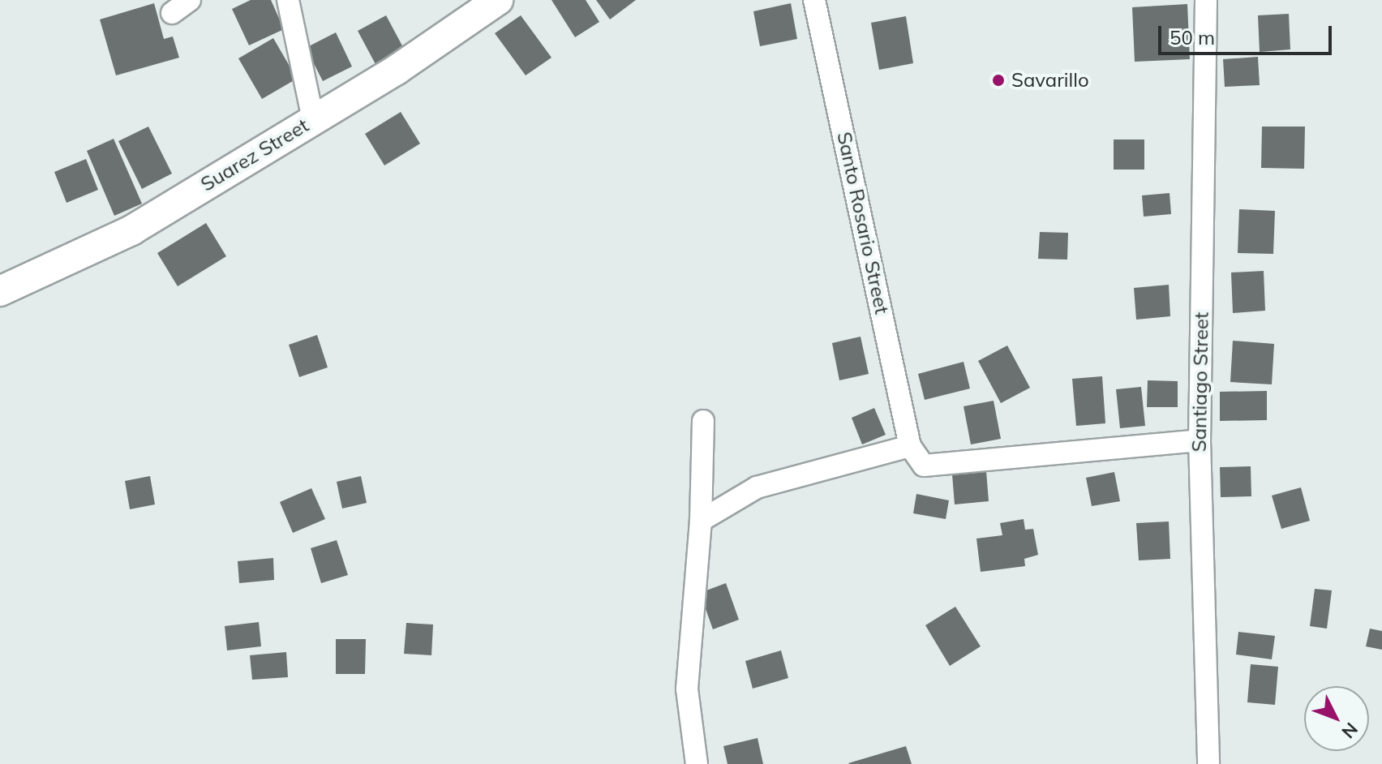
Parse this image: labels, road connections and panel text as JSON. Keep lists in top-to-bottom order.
{
  "streets": {
    "street": ["Suarez Street", "Santo Rosario Street", "Santiago Street"]
  },
  "places": ["Savarillo"],
  "scale_bar": "50 m",
  "north": "bottom right"
}
